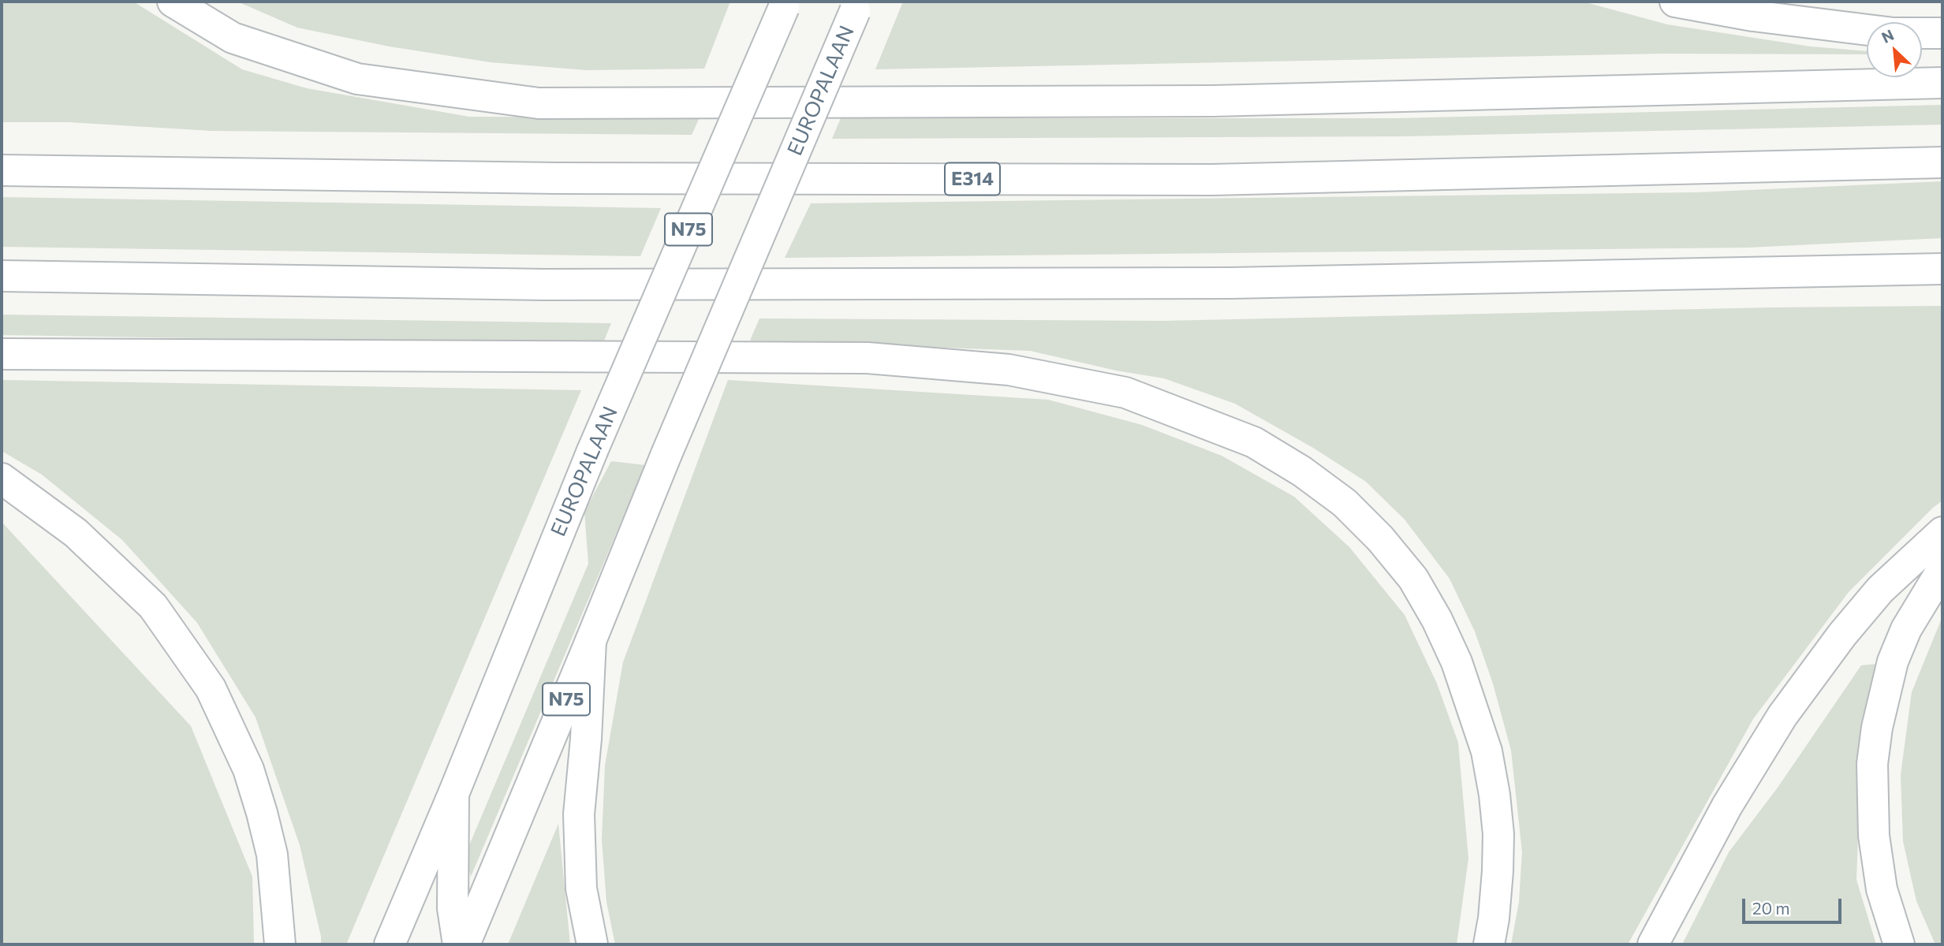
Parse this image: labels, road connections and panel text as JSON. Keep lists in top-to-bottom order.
{
  "streets": {
    "highway": ["EUROPALAAN", "E314", "N75"]
  },
  "scale_bar": "20 m",
  "north": "top left"
}
